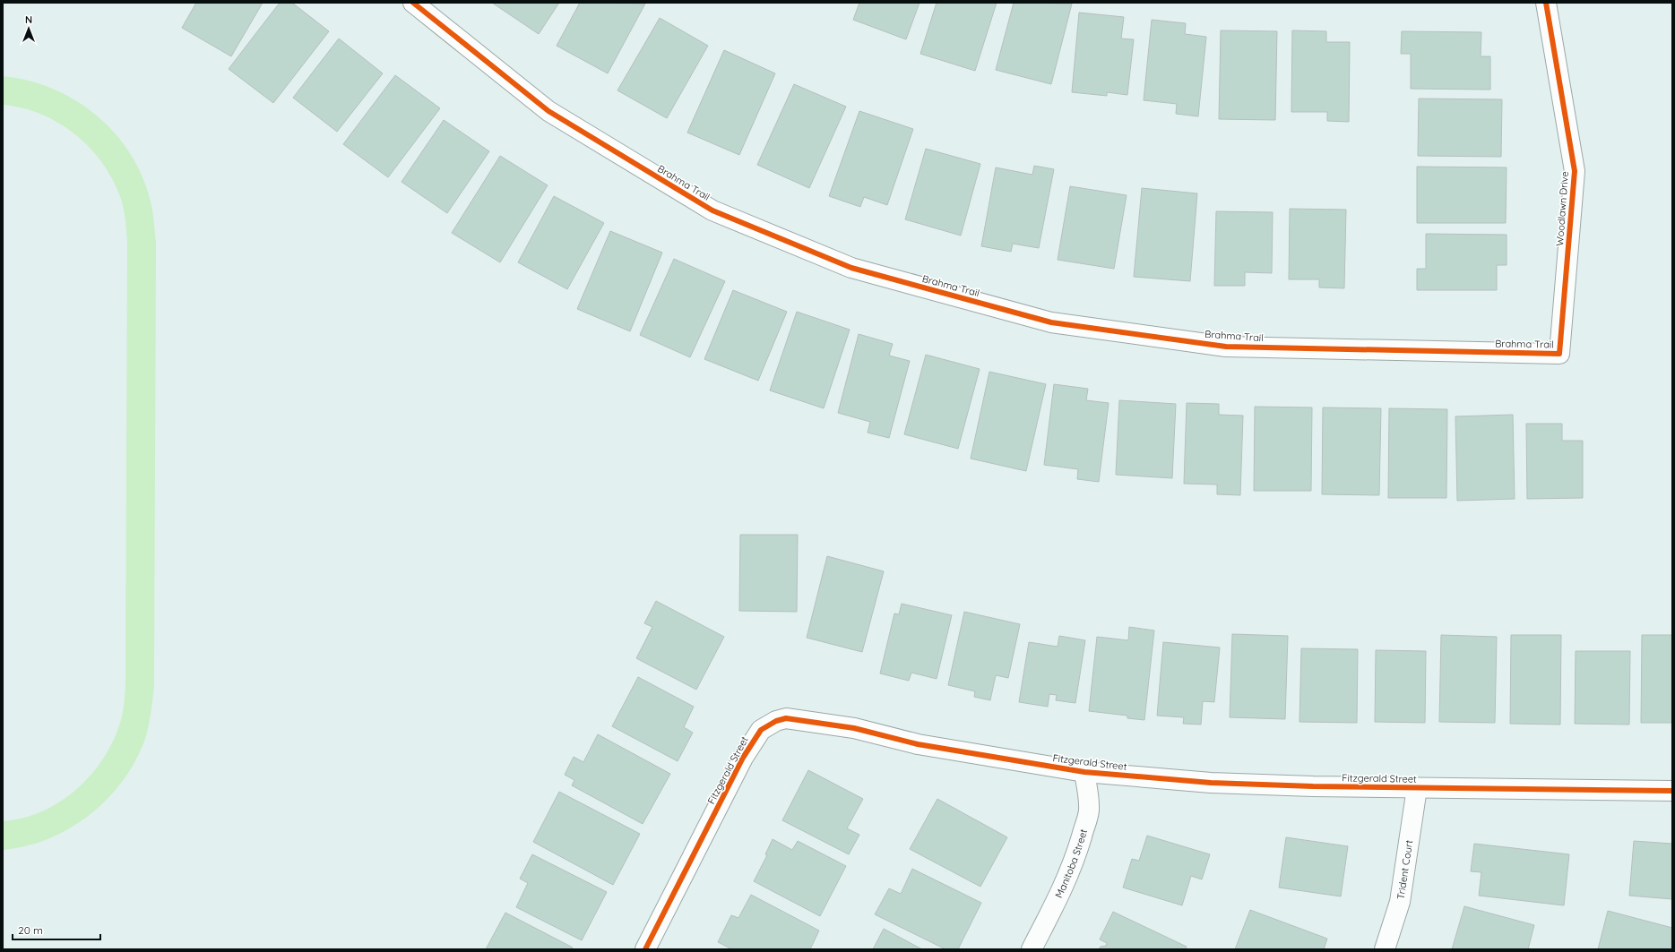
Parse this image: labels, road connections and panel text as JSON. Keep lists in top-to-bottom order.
{
  "streets": {
    "street": [
      "Brahma Trail",
      "Woodlawn Drive",
      "Fitzgerald Street",
      "Manitoba Street",
      "Trident Court"
    ]
  },
  "crossings": [
    ["Brahma Trail", "Woodlawn Drive"],
    ["Fitzgerald Street", "Manitoba Street"],
    ["Fitzgerald Street", "Trident Court"]
  ],
  "scale_bar": "20 m",
  "north": "top"
}
